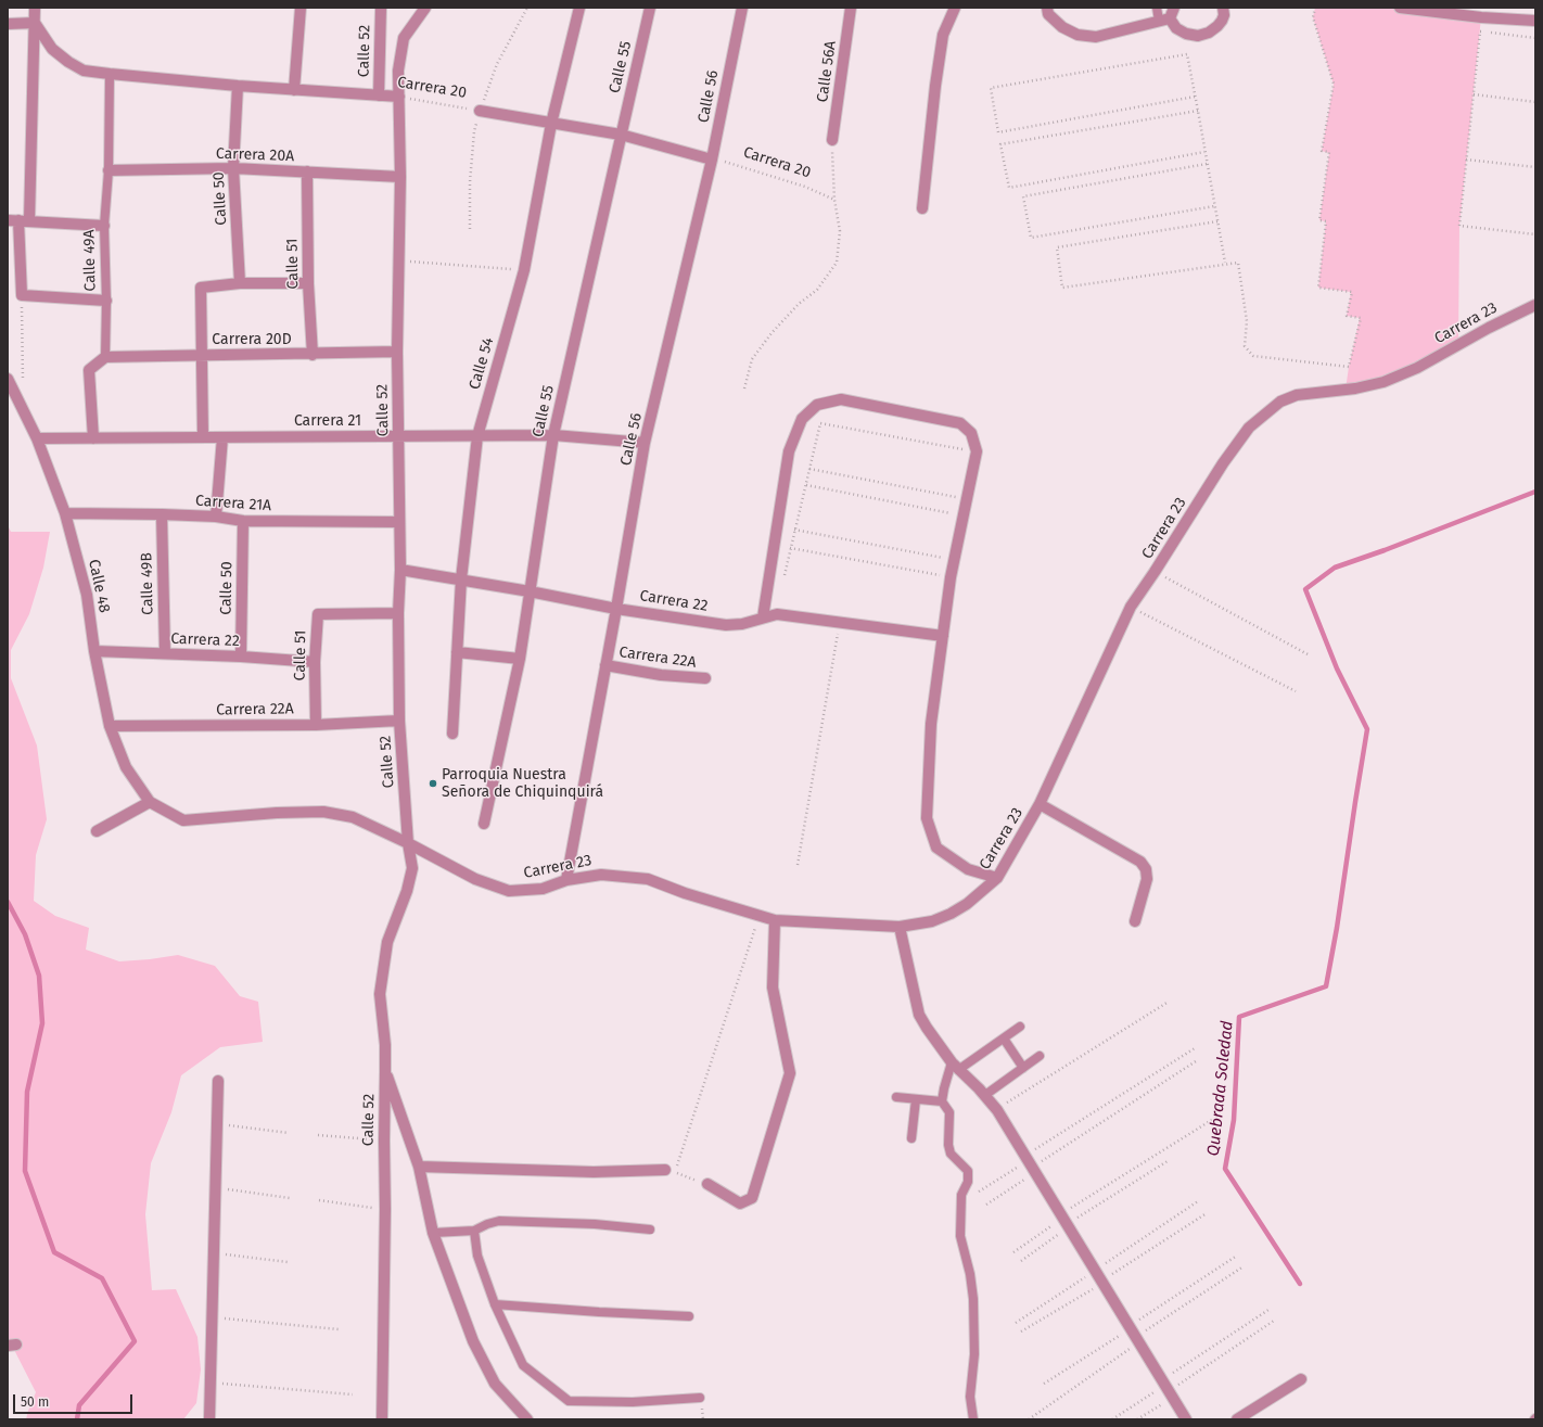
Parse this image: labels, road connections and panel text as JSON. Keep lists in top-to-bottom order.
{
  "streets": {
    "street": [
      "Calle 52",
      "Calle 55",
      "Calle 56A",
      "Carrera 20",
      "Calle 56",
      "Carrera 20A",
      "Calle 50",
      "Calle 51",
      "Carrera 23",
      "Carrera 20D",
      "Calle 54",
      "Carrera 21",
      "Carrera 21A",
      "Calle 49B",
      "Calle 48",
      "Carrera 22",
      "Carrera 22A"
    ],
    "lane": ["Calle 49A"]
  },
  "crossings": [
    ["Calle 52", "Carrera 20"],
    ["Calle 52", "Carrera 20A"],
    ["Calle 52", "Calle 51"],
    ["Calle 52", "Carrera 23"],
    ["Calle 52", "Carrera 20D"],
    ["Calle 52", "Carrera 21"],
    ["Calle 52", "Carrera 21A"],
    ["Calle 52", "Carrera 22"],
    ["Calle 52", "Carrera 22A"],
    ["Calle 55", "Carrera 20"],
    ["Calle 55", "Carrera 21"],
    ["Calle 55", "Carrera 22"],
    ["Carrera 20", "Calle 56"],
    ["Carrera 20", "Calle 50"],
    ["Carrera 20", "Calle 49A"],
    ["Carrera 20", "Calle 54"],
    ["Calle 56", "Carrera 23"],
    ["Calle 56", "Carrera 21"],
    ["Calle 56", "Carrera 22"],
    ["Calle 56", "Carrera 22A"],
    ["Carrera 20A", "Calle 50"],
    ["Carrera 20A", "Calle 49A"],
    ["Carrera 20A", "Calle 51"],
    ["Calle 50", "Carrera 21A"],
    ["Calle 50", "Carrera 22"],
    ["Calle 49A", "Carrera 20D"],
    ["Calle 51", "Carrera 20D"],
    ["Calle 51", "Carrera 22"],
    ["Calle 51", "Carrera 22A"],
    ["Carrera 23", "Calle 48"],
    ["Calle 54", "Carrera 21"],
    ["Calle 54", "Carrera 22"],
    ["Carrera 21", "Calle 48"],
    ["Carrera 21A", "Calle 49B"],
    ["Carrera 21A", "Calle 48"],
    ["Calle 49B", "Carrera 22"],
    ["Calle 48", "Carrera 22"],
    ["Calle 48", "Carrera 22A"]
  ],
  "water": ["Quebrada Soledad"],
  "places": ["Parroquia Nuestra Señora de Chiquinquirá"],
  "scale_bar": "50 m"
}
